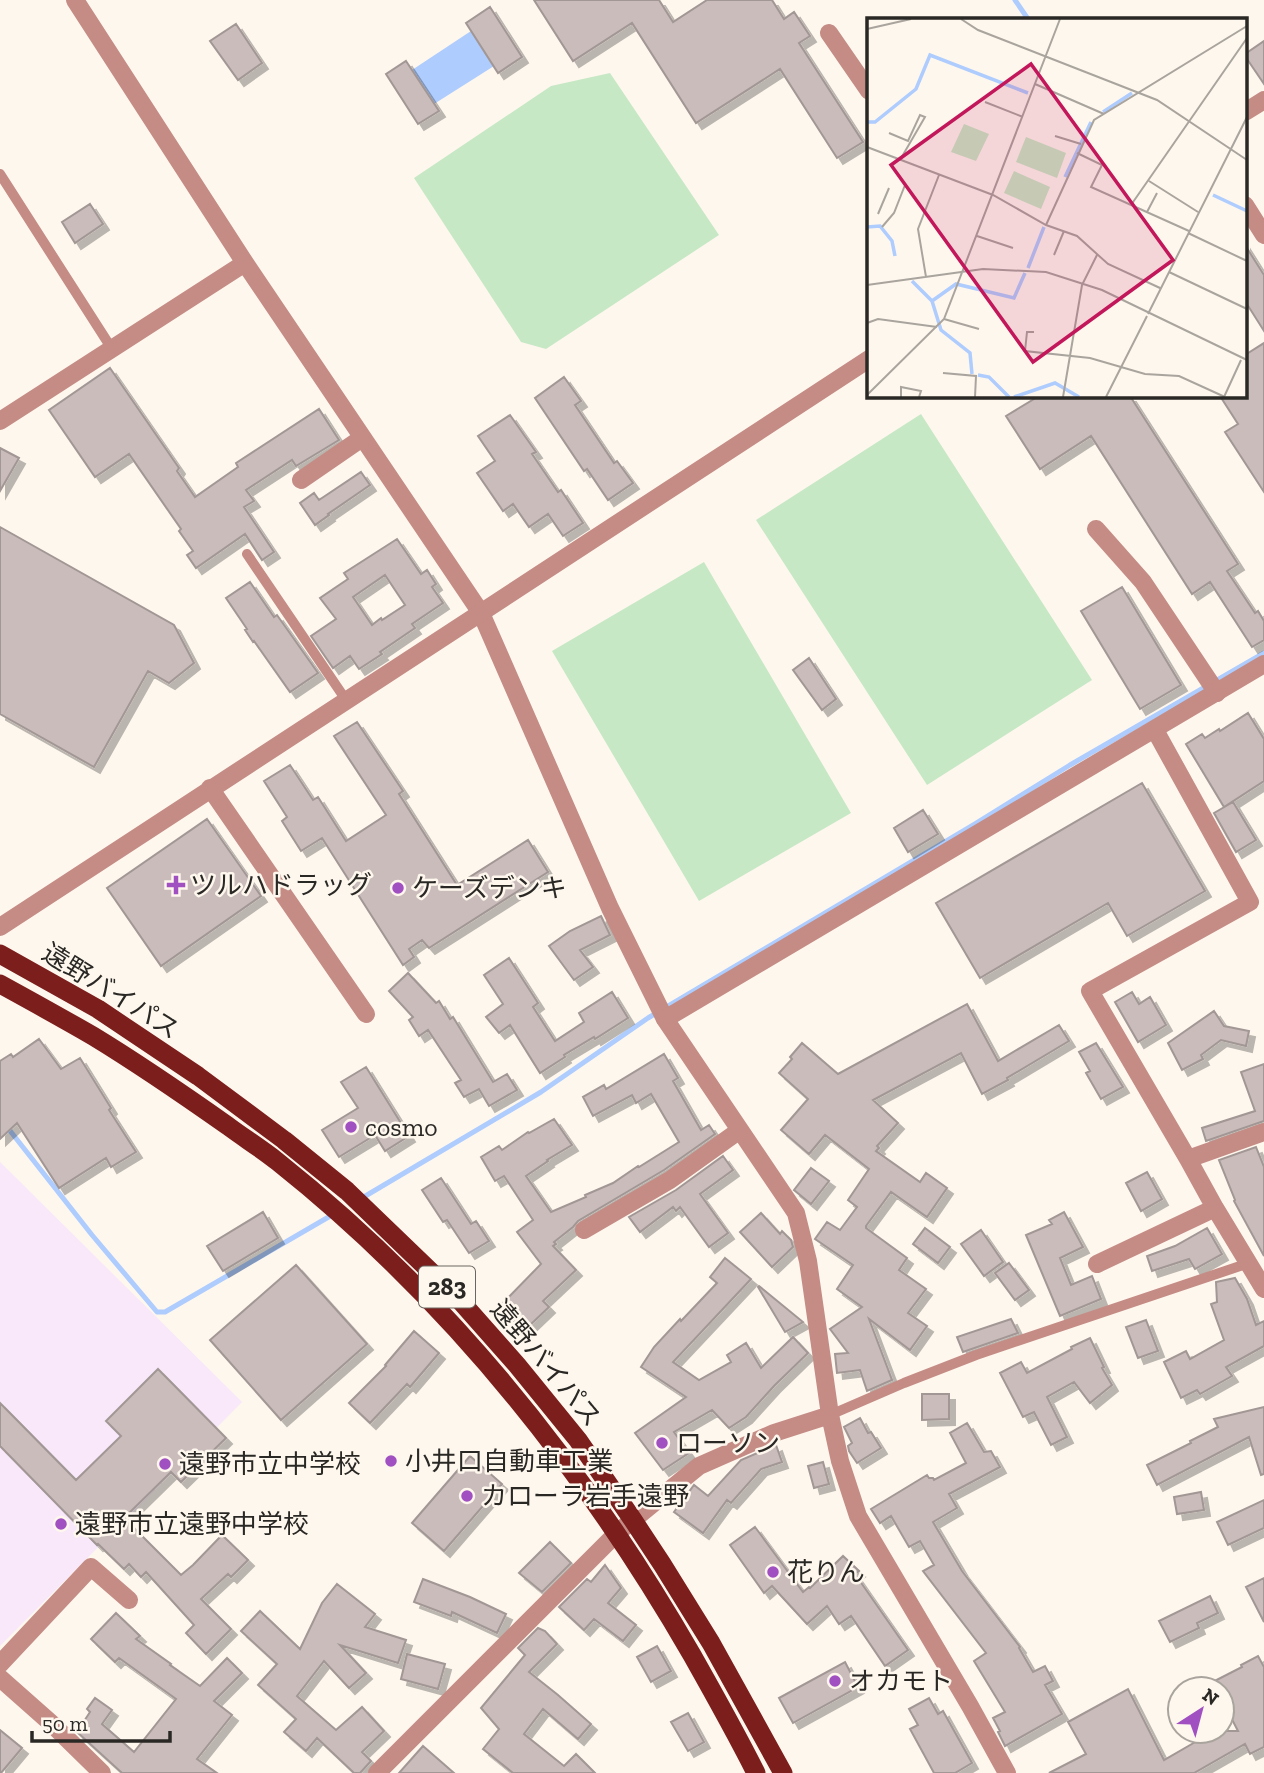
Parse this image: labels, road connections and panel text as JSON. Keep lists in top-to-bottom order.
{
  "streets": {
    "highway": ["遠野バイパス", "283"]
  },
  "places": {
    "health": ["ツルハドラッグ"],
    "other": [
      "ケーズデンキ",
      "cosmo",
      "ローソン",
      "小井口自動車工業",
      "遠野市立中学校",
      "カローラ岩手遠野",
      "遠野市立遠野中学校",
      "花りん",
      "オカモト"
    ]
  },
  "scale_bar": "50 m",
  "north": "top right"
}
